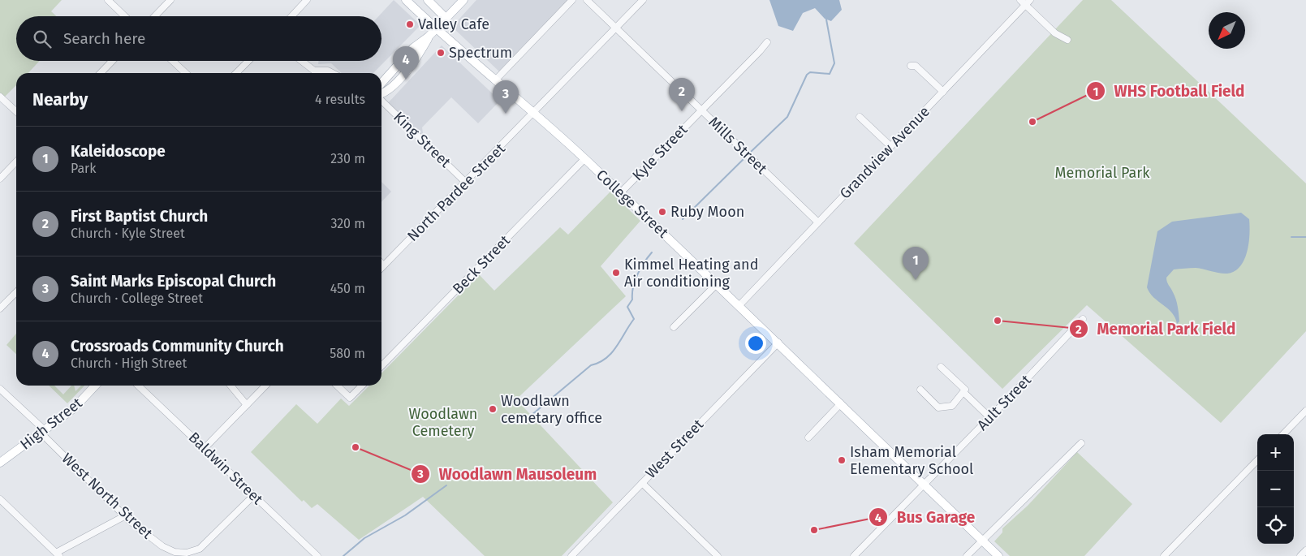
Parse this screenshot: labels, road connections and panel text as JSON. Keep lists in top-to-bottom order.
{
  "streets": {
    "main road": ["College Street", "High Street"],
    "street": [
      "King Street",
      "Mills Street",
      "Kyle Street",
      "Grandview Avenue",
      "North Pardee Street",
      "Beck Street",
      "Ault Street",
      "West Street",
      "Baldwin Street",
      "West North Street"
    ]
  },
  "crossings": [
    ["King Street", "North Pardee Street"],
    ["Mills Street", "Kyle Street"],
    ["Mills Street", "Grandview Avenue"],
    ["Mills Street", "North Pardee Street"],
    ["Kyle Street", "College Street"],
    ["Grandview Avenue", "College Street"],
    ["North Pardee Street", "College Street"],
    ["College Street", "Beck Street"],
    ["College Street", "Ault Street"],
    ["College Street", "West Street"],
    ["High Street", "West North Street"],
    ["Baldwin Street", "West North Street"]
  ],
  "parks": ["Memorial Park", "Woodlawn Cemetery"],
  "places": [
    "Valley Cafe",
    "Spectrum",
    "WHS Football Field",
    "Ruby Moon",
    "Kimmel Heating and Air conditioning",
    "Memorial Park Field",
    "Woodlawn cemetary office",
    "Woodlawn Mausoleum",
    "Isham Memorial Elementary School",
    "Bus Garage"
  ],
  "north": "bottom left",
  "page": {
    "search": "Search here",
    "pins": [
      "4",
      "2",
      "3",
      "1"
    ],
    "heading": ["Nearby", "4 results"],
    "list": [
      {
        "mark": "1",
        "name": "Kaleidoscope",
        "note": "Park",
        "value": "230 m"
      },
      {
        "mark": "2",
        "name": "First Baptist Church",
        "note": "Church · Kyle Street",
        "value": "320 m"
      },
      {
        "mark": "3",
        "name": "Saint Marks Episcopal Church",
        "note": "Church · College Street",
        "value": "450 m"
      },
      {
        "mark": "4",
        "name": "Crossroads Community Church",
        "note": "Church · High Street",
        "value": "580 m"
      }
    ],
    "map_buttons": ["+", "−"]
  }
}
